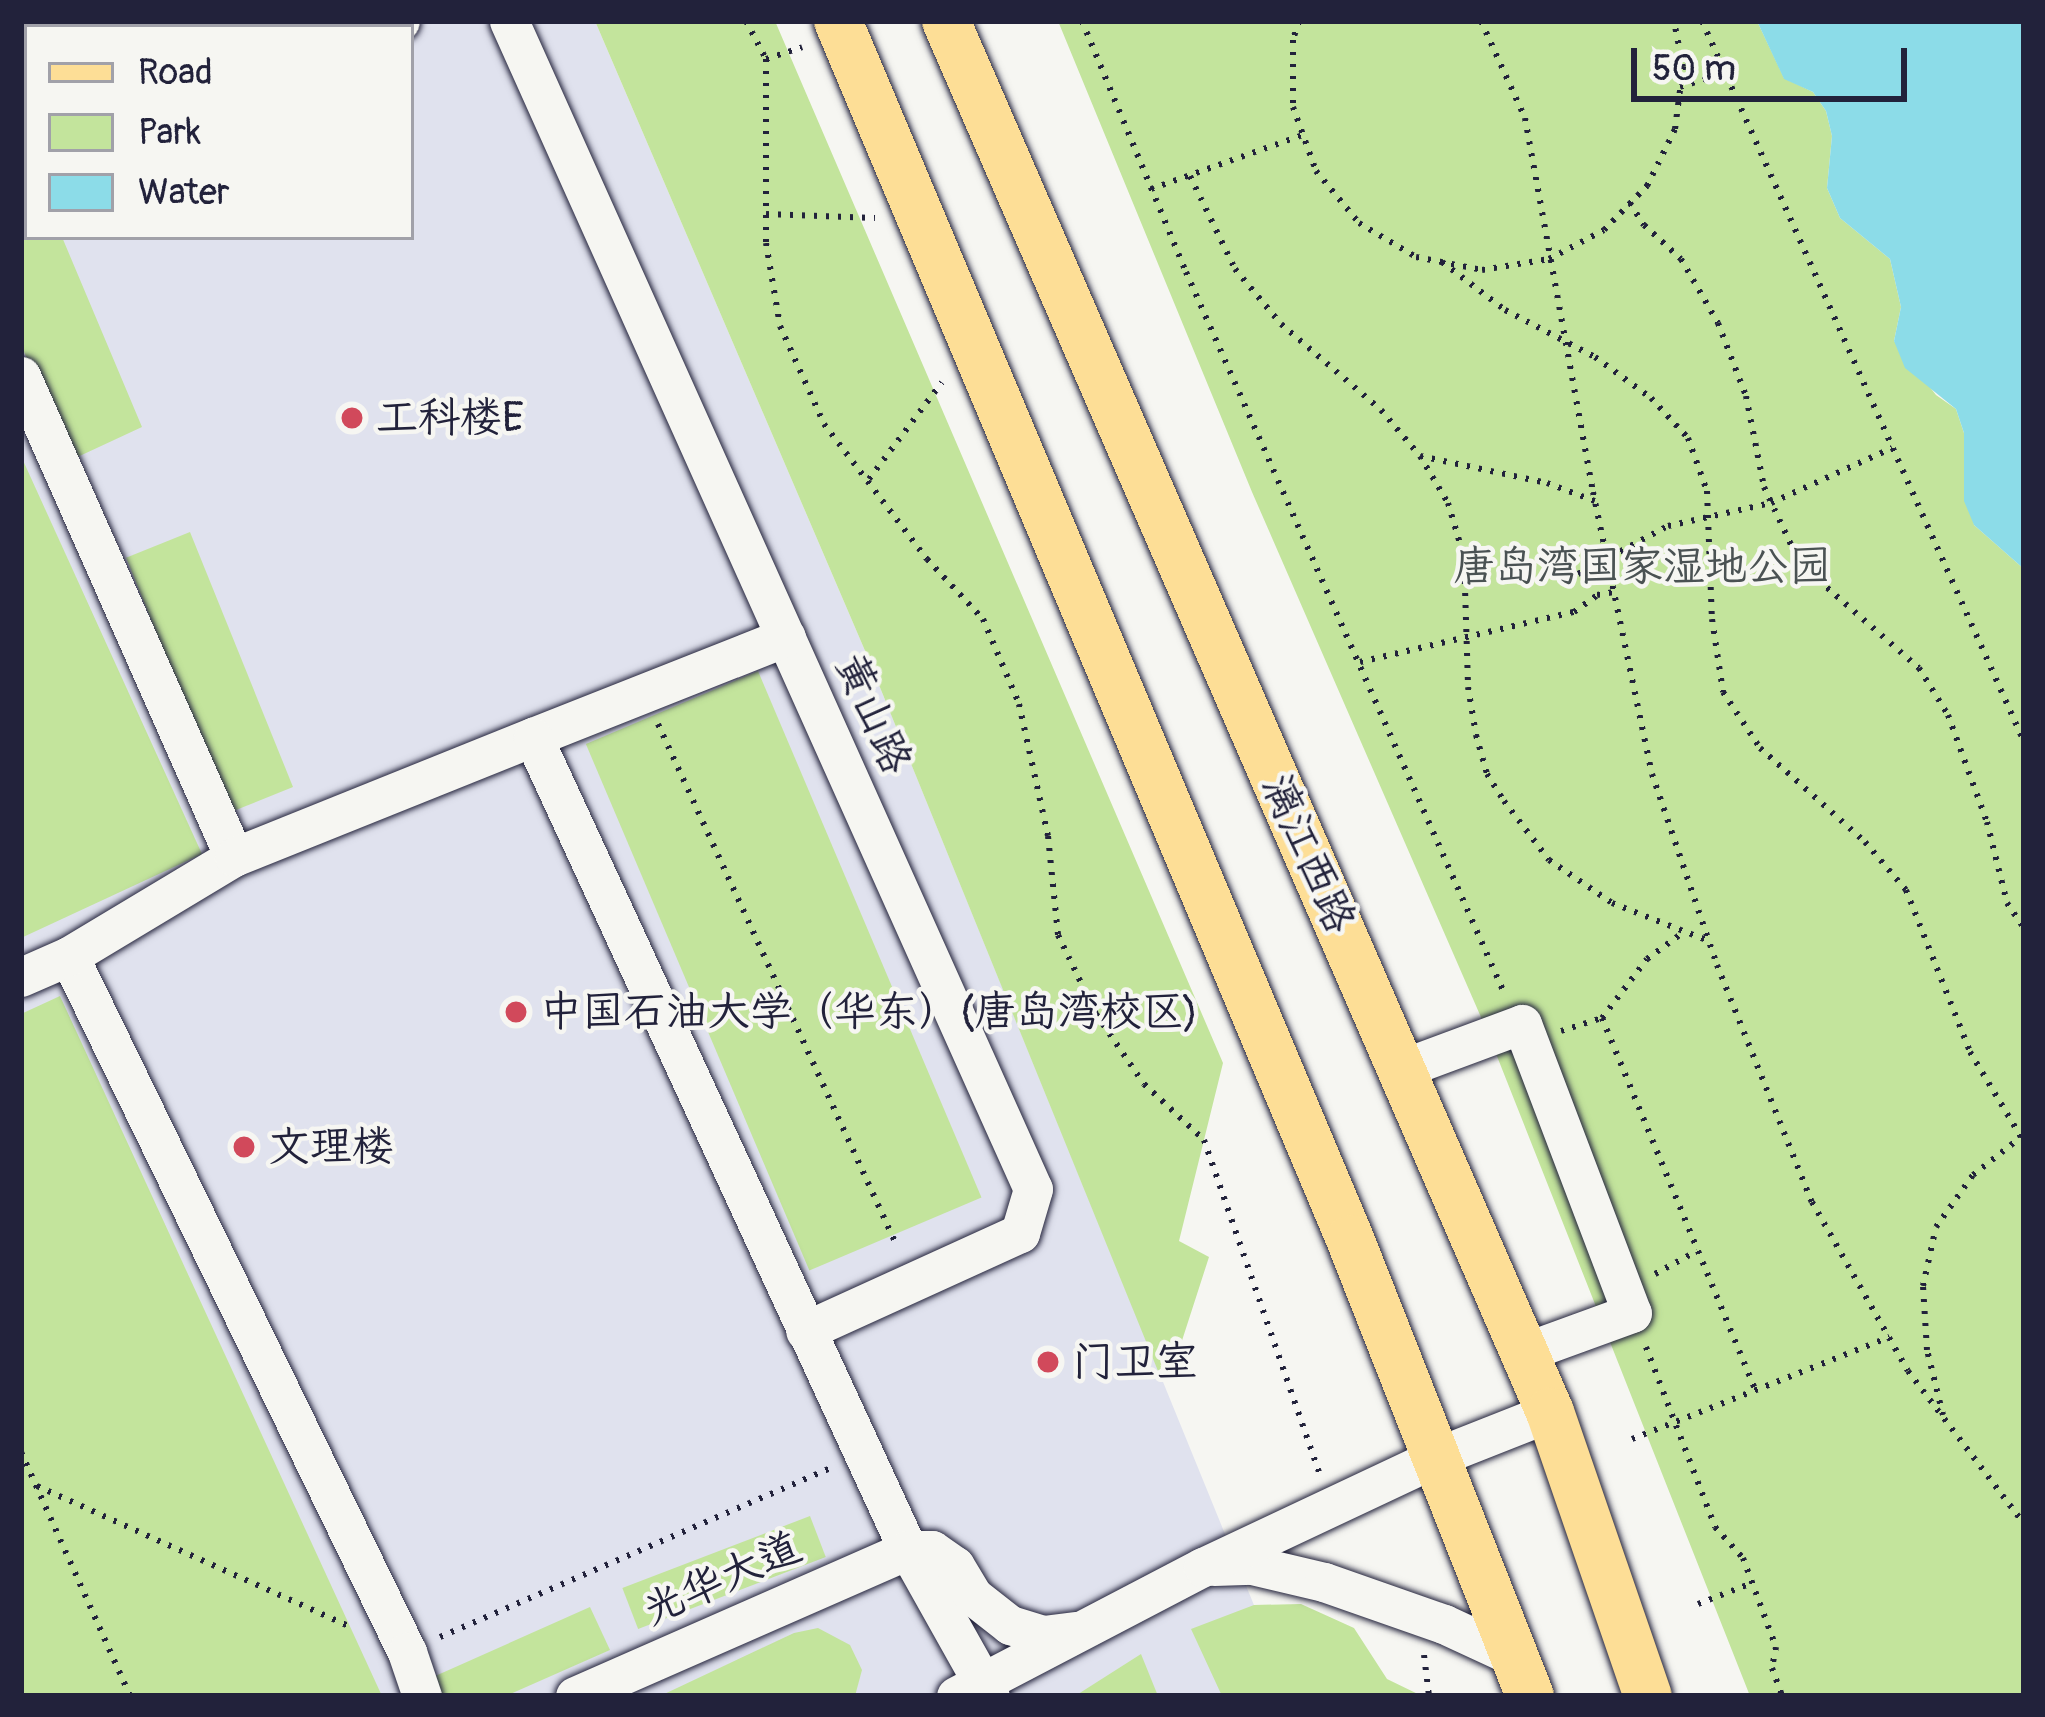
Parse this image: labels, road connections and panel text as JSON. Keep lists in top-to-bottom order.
{
  "streets": {
    "main road": ["漓江西路"],
    "street": ["黄山路", "光华大道"]
  },
  "parks": ["唐岛湾国家湿地公园"],
  "places": [
    "工科楼E",
    "中国石油大学（华东）(唐岛湾校区)",
    "文理楼",
    "门卫室"
  ],
  "legend": ["Road", "Park", "Water"],
  "scale_bar": "50 m"
}
